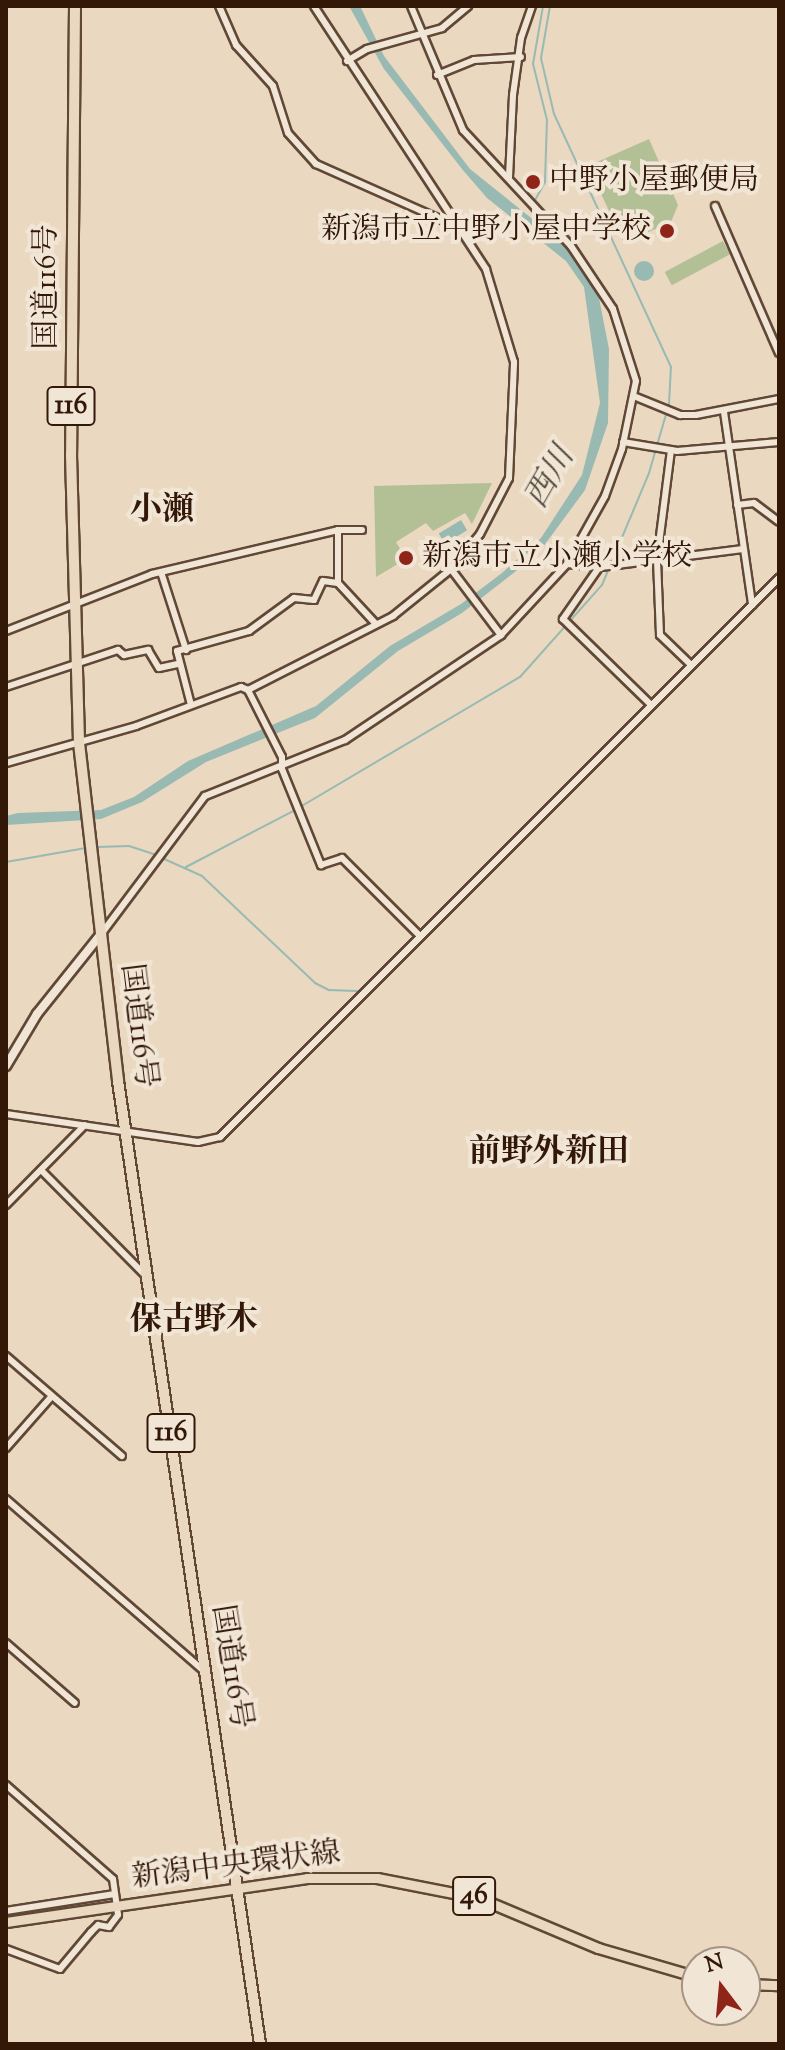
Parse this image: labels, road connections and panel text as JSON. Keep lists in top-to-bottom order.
{
  "streets": {
    "highway": ["国道116号", "116"],
    "main road": ["新潟中央環状線", "46"]
  },
  "crossings": [
    ["国道116号", "新潟中央環状線"]
  ],
  "districts": ["小瀬", "前野外新田", "保古野木"],
  "water": ["西川"],
  "places": ["中野小屋郵便局", "新潟市立中野小屋中学校", "新潟市立小瀬小学校"],
  "north": "top"
}
